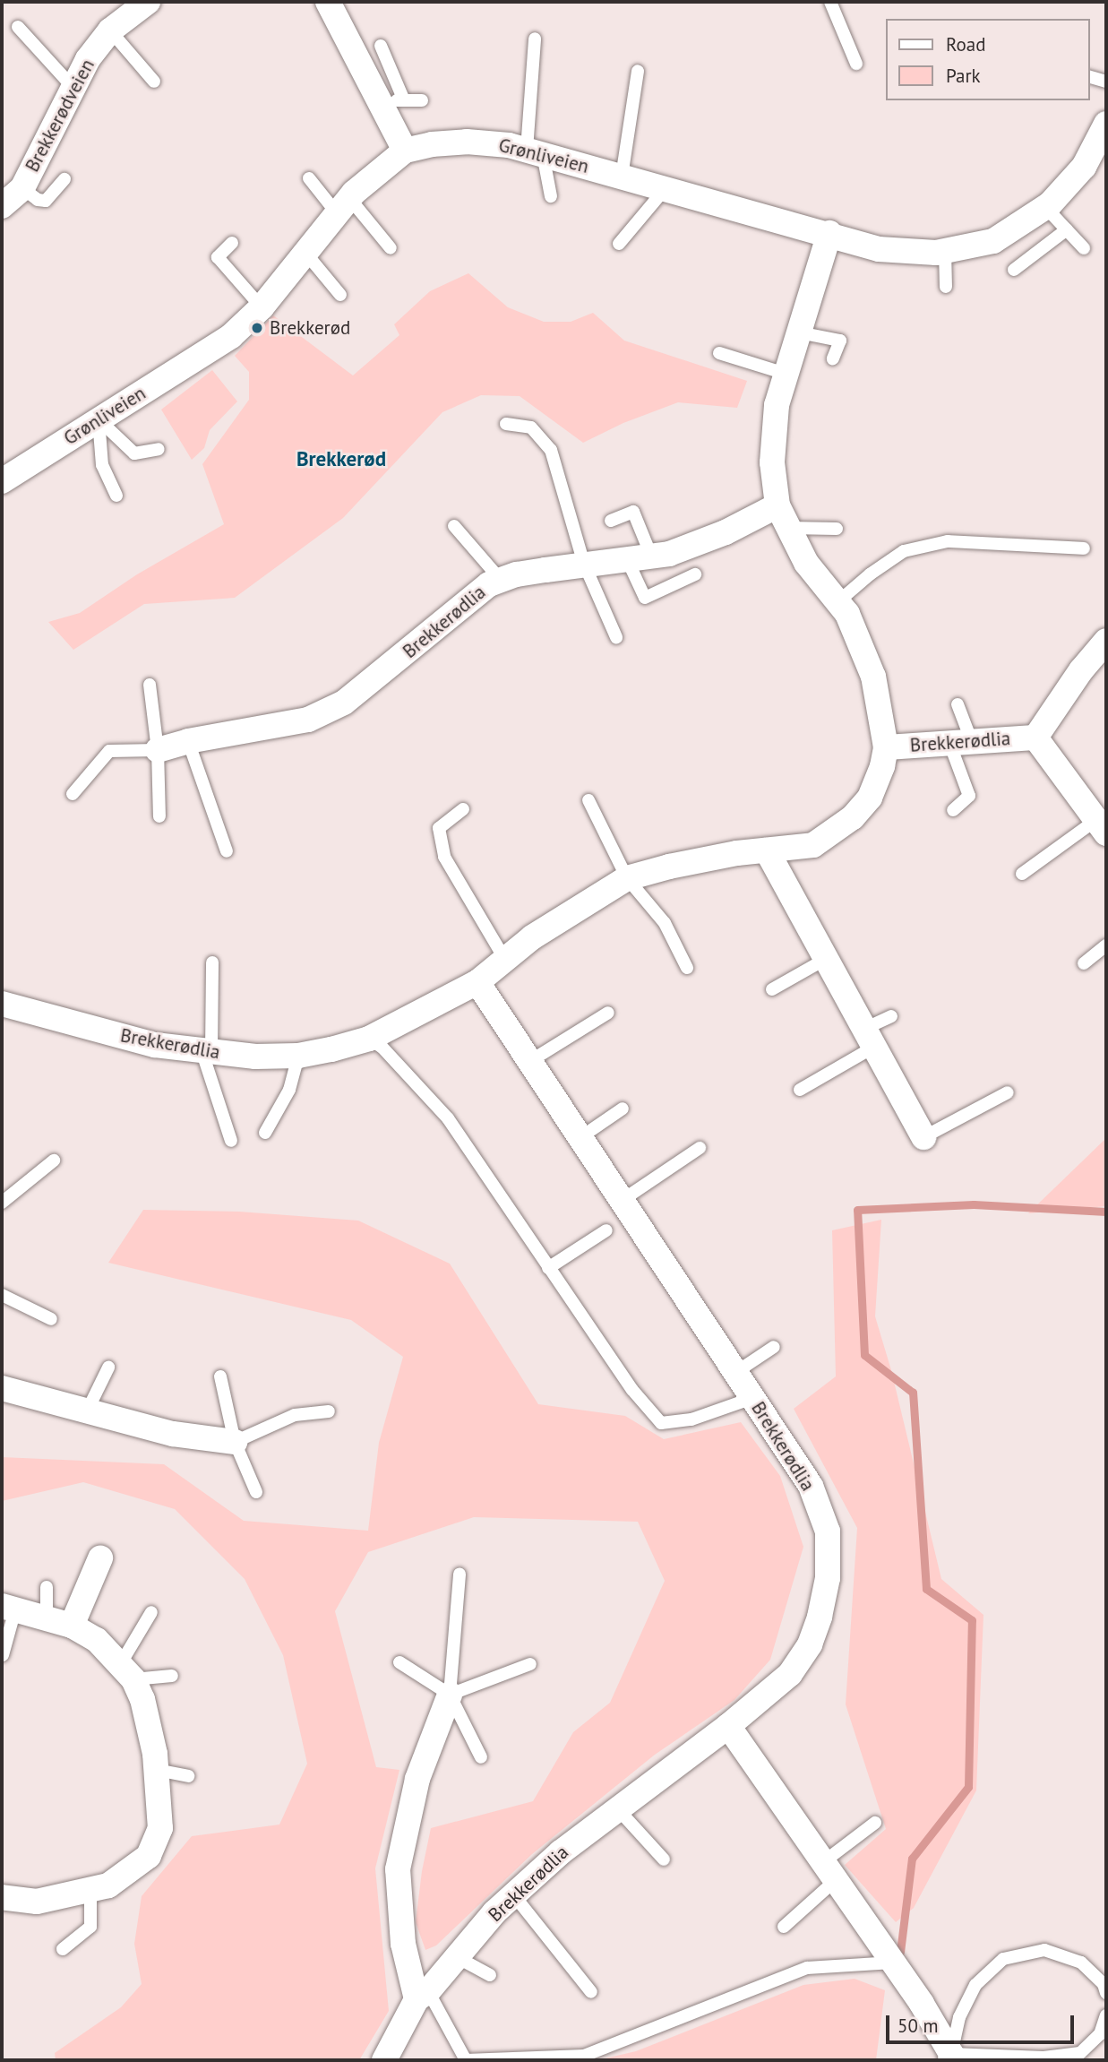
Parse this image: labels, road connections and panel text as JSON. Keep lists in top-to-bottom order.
{
  "streets": {
    "street": ["Brekkerødveien", "Grønliveien", "Brekkerødlia"]
  },
  "crossings": [
    ["Grønliveien", "Brekkerødlia"]
  ],
  "districts": ["Brekkerød"],
  "places": ["Brekkerød"],
  "legend": ["Road", "Park"],
  "scale_bar": "50 m"
}
